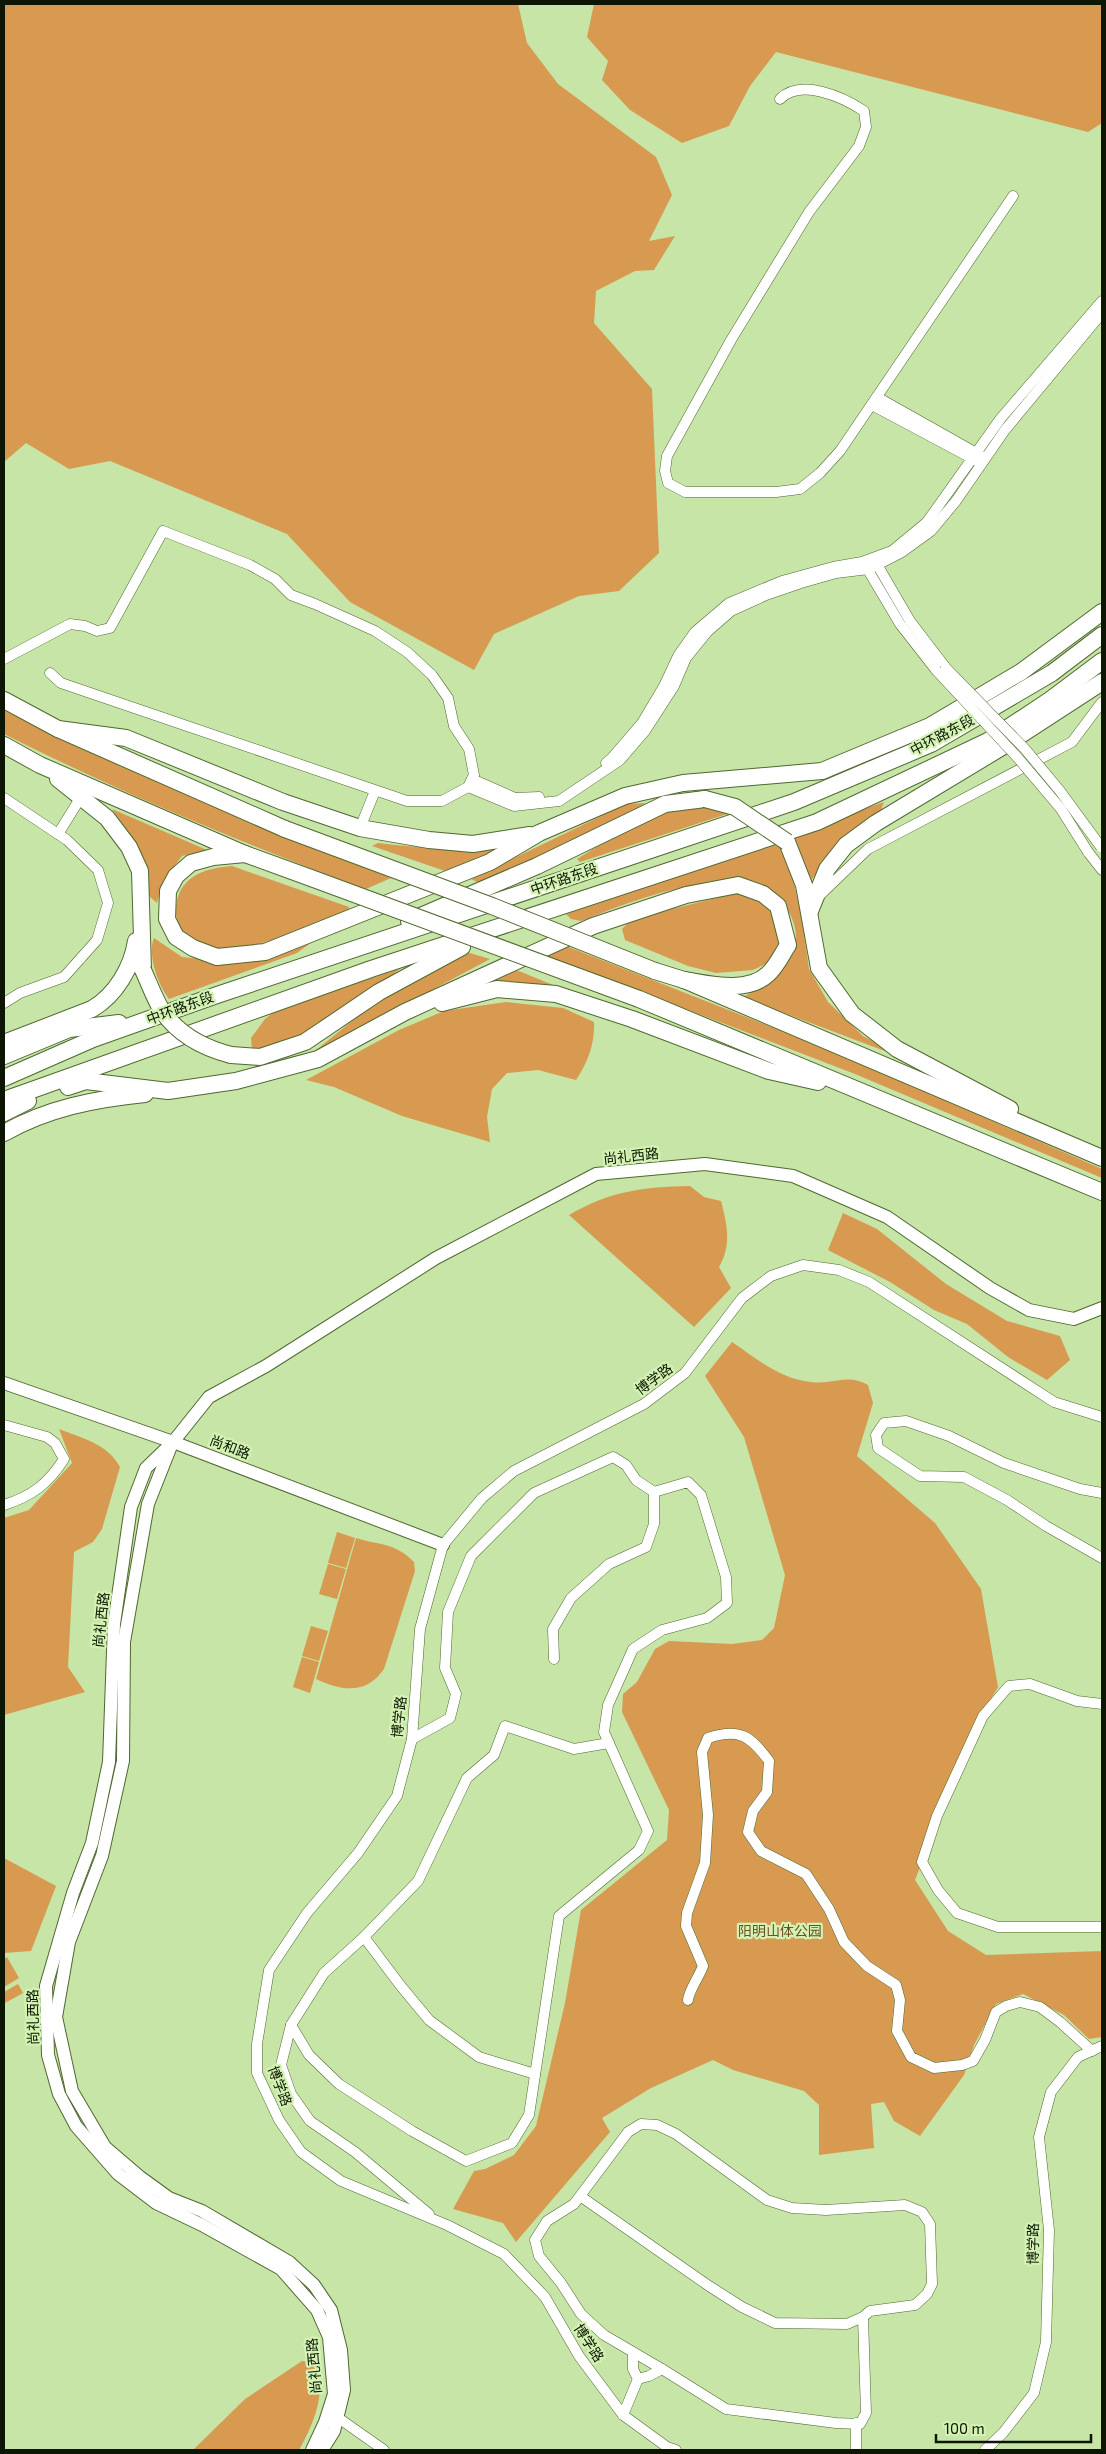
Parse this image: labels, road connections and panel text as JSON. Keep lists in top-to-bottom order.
{
  "streets": {
    "highway": ["中环路东段"],
    "street": ["尚礼西路", "博学路", "尚和路"]
  },
  "crossings": [
    ["尚礼西路", "尚和路"],
    ["博学路", "尚和路"]
  ],
  "parks": ["阳明山体公园"],
  "scale_bar": "100 m"
}
